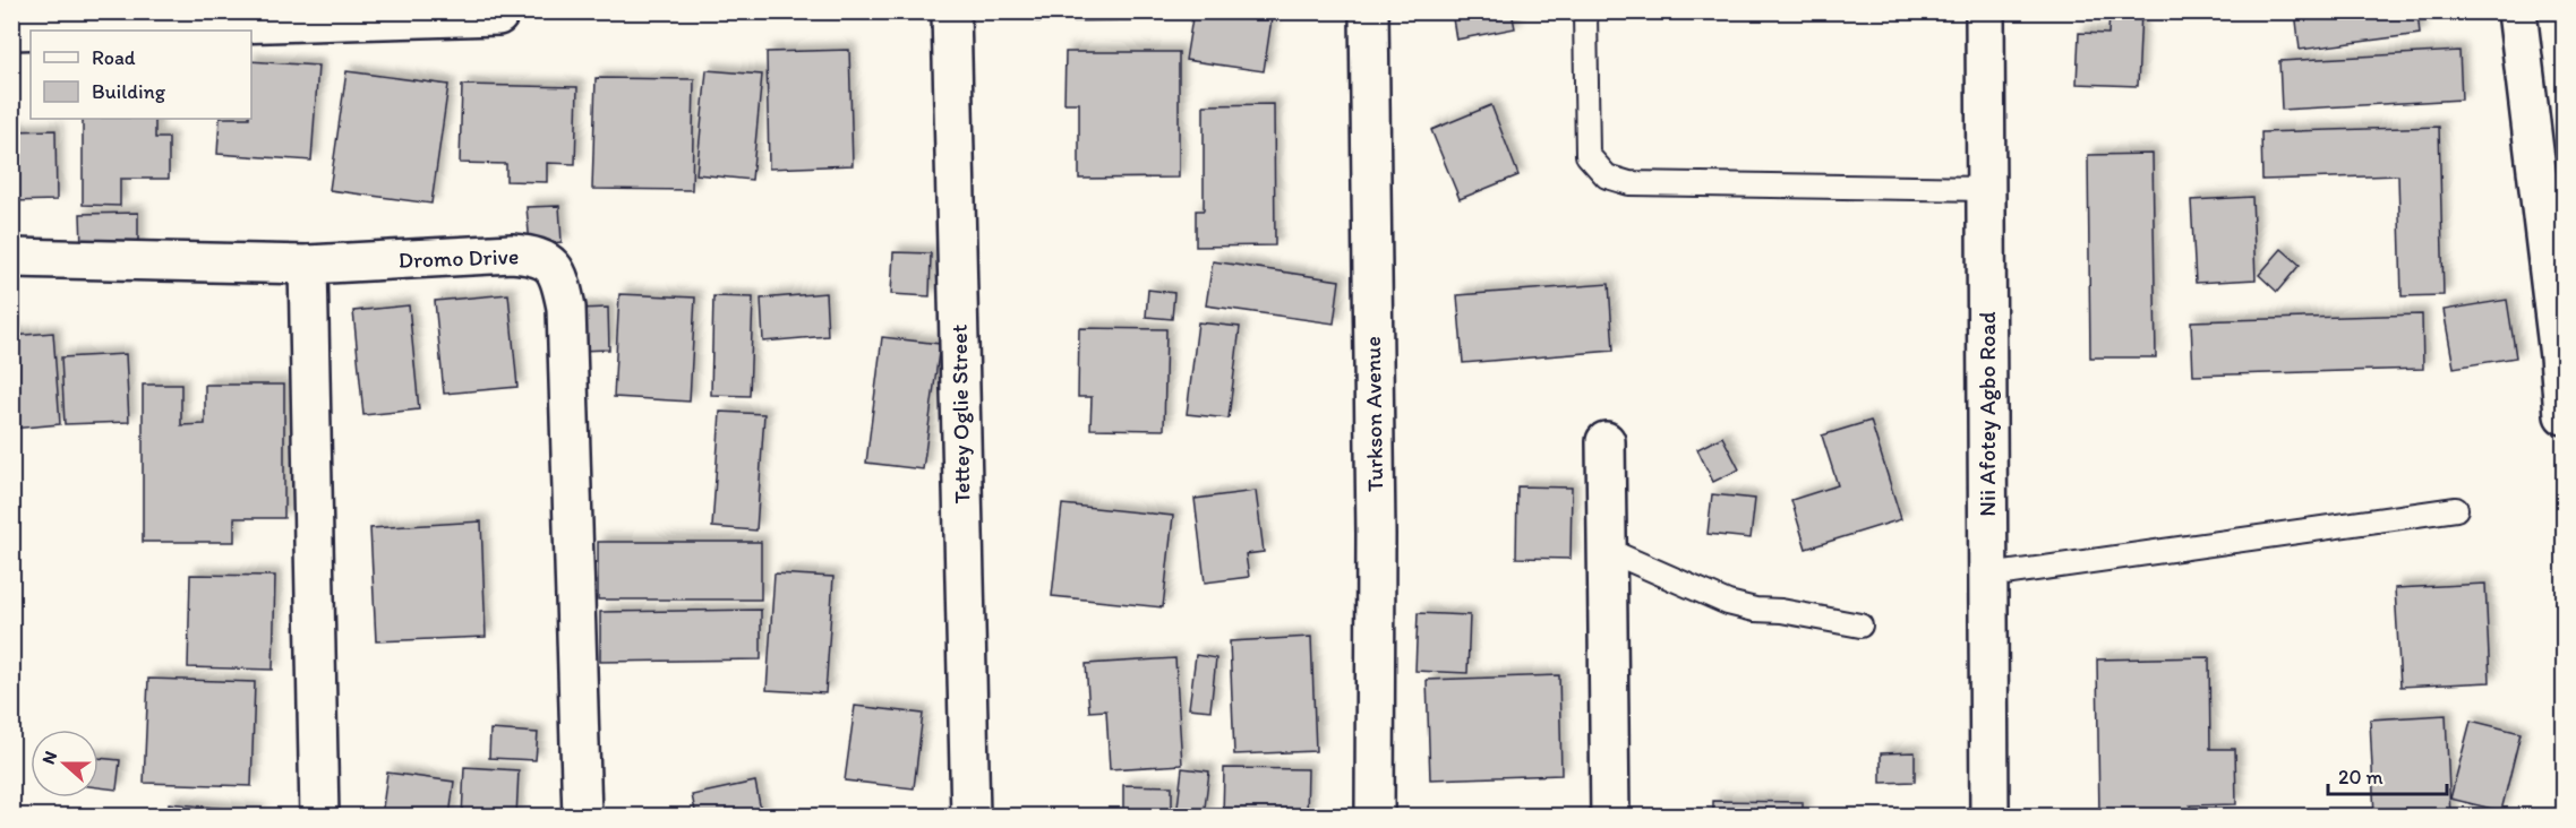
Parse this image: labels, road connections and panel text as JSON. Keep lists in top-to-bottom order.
{
  "streets": {
    "street": [
      "Dromo Drive",
      "Tettey Oglie Street",
      "Turkson Avenue",
      "Nii Afotey Agbo Road"
    ]
  },
  "legend": ["Road", "Building"],
  "scale_bar": "20 m",
  "north": "left"
}
